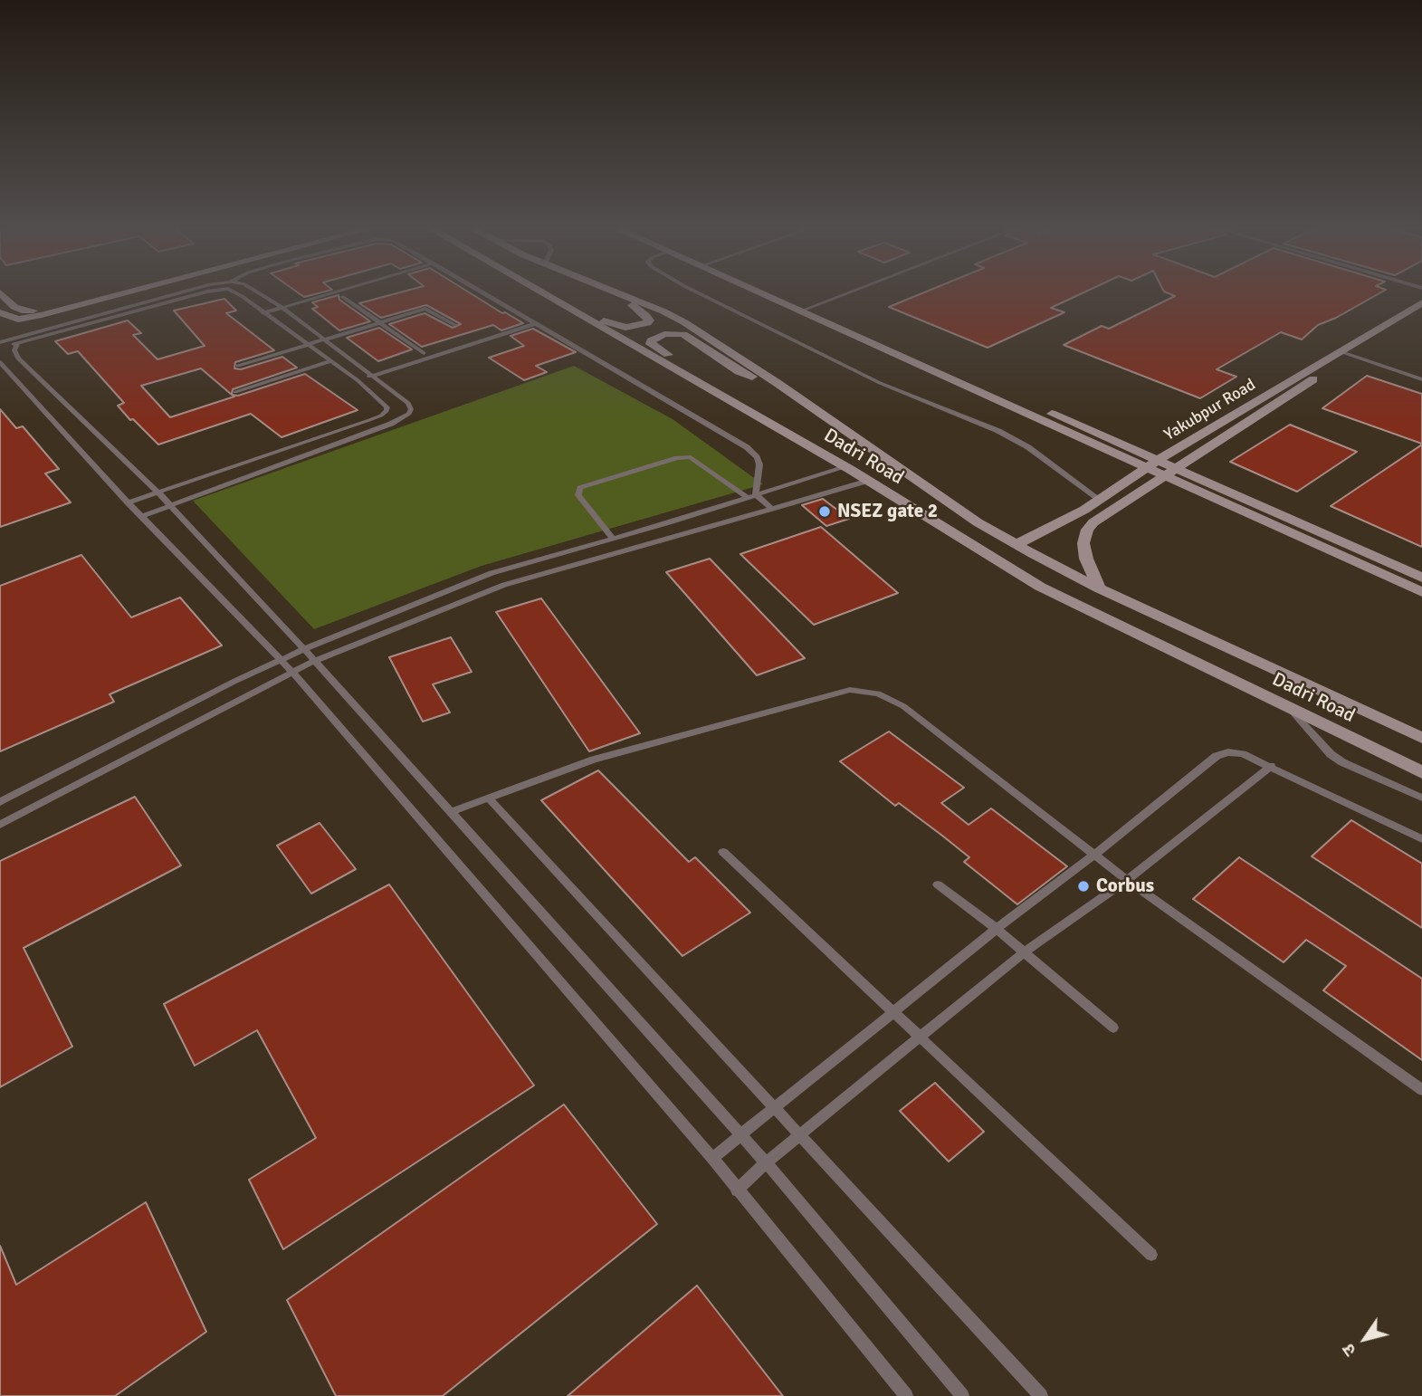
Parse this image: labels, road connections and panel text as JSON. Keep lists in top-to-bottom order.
{
  "streets": {
    "street": ["Yakubpur Road", "Dadri Road"]
  },
  "crossings": [
    ["Yakubpur Road", "Dadri Road"]
  ],
  "places": ["NSEZ gate 2", "Corbus"],
  "north": "bottom left"
}
